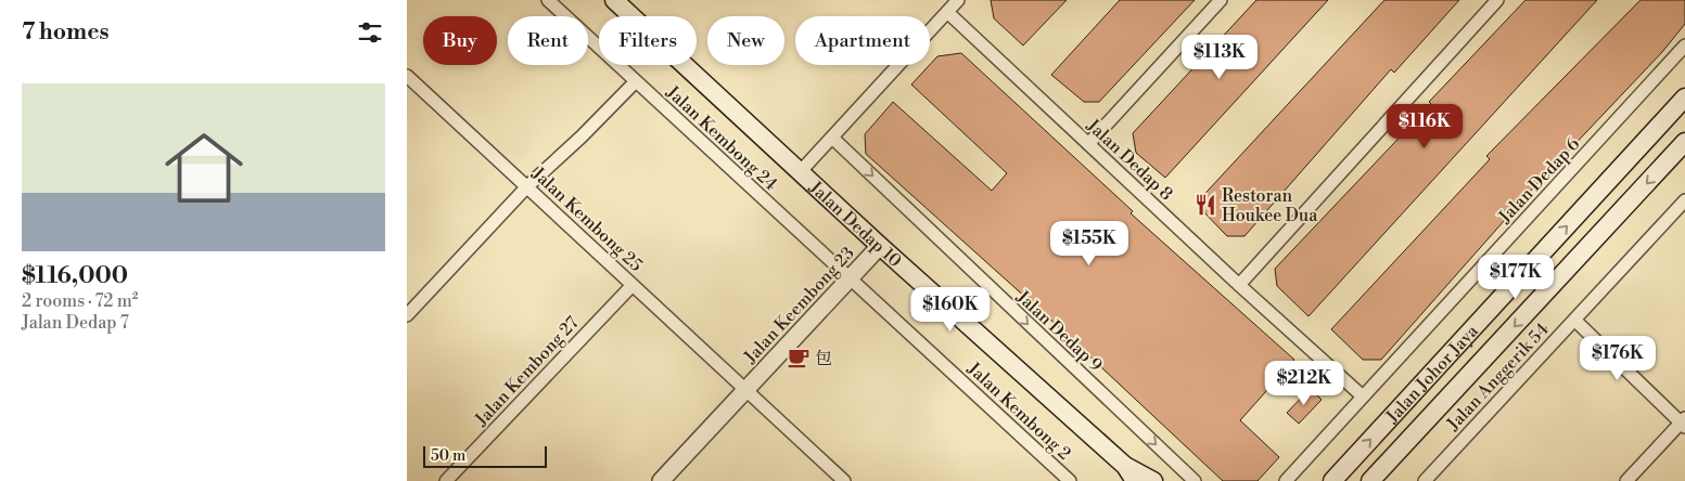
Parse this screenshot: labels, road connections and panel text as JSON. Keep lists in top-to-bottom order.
{
  "streets": {
    "main road": ["Jalan Dedap 10", "Jalan Johor Jaya"],
    "street": [
      "Jalan Kembong 24",
      "Jalan Dedap 8",
      "Jalan Dedap 6",
      "Jalan Kembong 25",
      "Jalan Keembong 23",
      "Jalan Dedap 9",
      "Jalan Kembong 27",
      "Jalan Anggerik 54",
      "Jalan Kembong 2"
    ]
  },
  "crossings": [
    ["Jalan Kembong 24", "Jalan Keembong 23"],
    ["Jalan Kembong 24", "Jalan Kembong 2"],
    ["Jalan Dedap 8", "Jalan Dedap 6"],
    ["Jalan Kembong 25", "Jalan Keembong 23"],
    ["Jalan Kembong 25", "Jalan Kembong 27"],
    ["Jalan Dedap 10", "Jalan Keembong 23"],
    ["Jalan Keembong 23", "Jalan Kembong 2"]
  ],
  "one_way": ["Jalan Dedap 9"],
  "places": {
    "restaurant": ["Restoran Houkee Dua"],
    "cafe": ["包"]
  },
  "scale_bar": "50 m",
  "page": {
    "heading": "7 homes",
    "chip": [
      "Buy",
      "Rent",
      "Filters",
      "New",
      "Apartment"
    ],
    "price": [
      "$113K",
      "$116K",
      "$155K",
      "$177K",
      "$160K",
      "$176K",
      "$212K"
    ],
    "list": [
      {
        "name": "$116,000",
        "note": "2 rooms · 72 m² · Jalan Dedap 7"
      }
    ],
    "scale": "50 m"
  }
}
